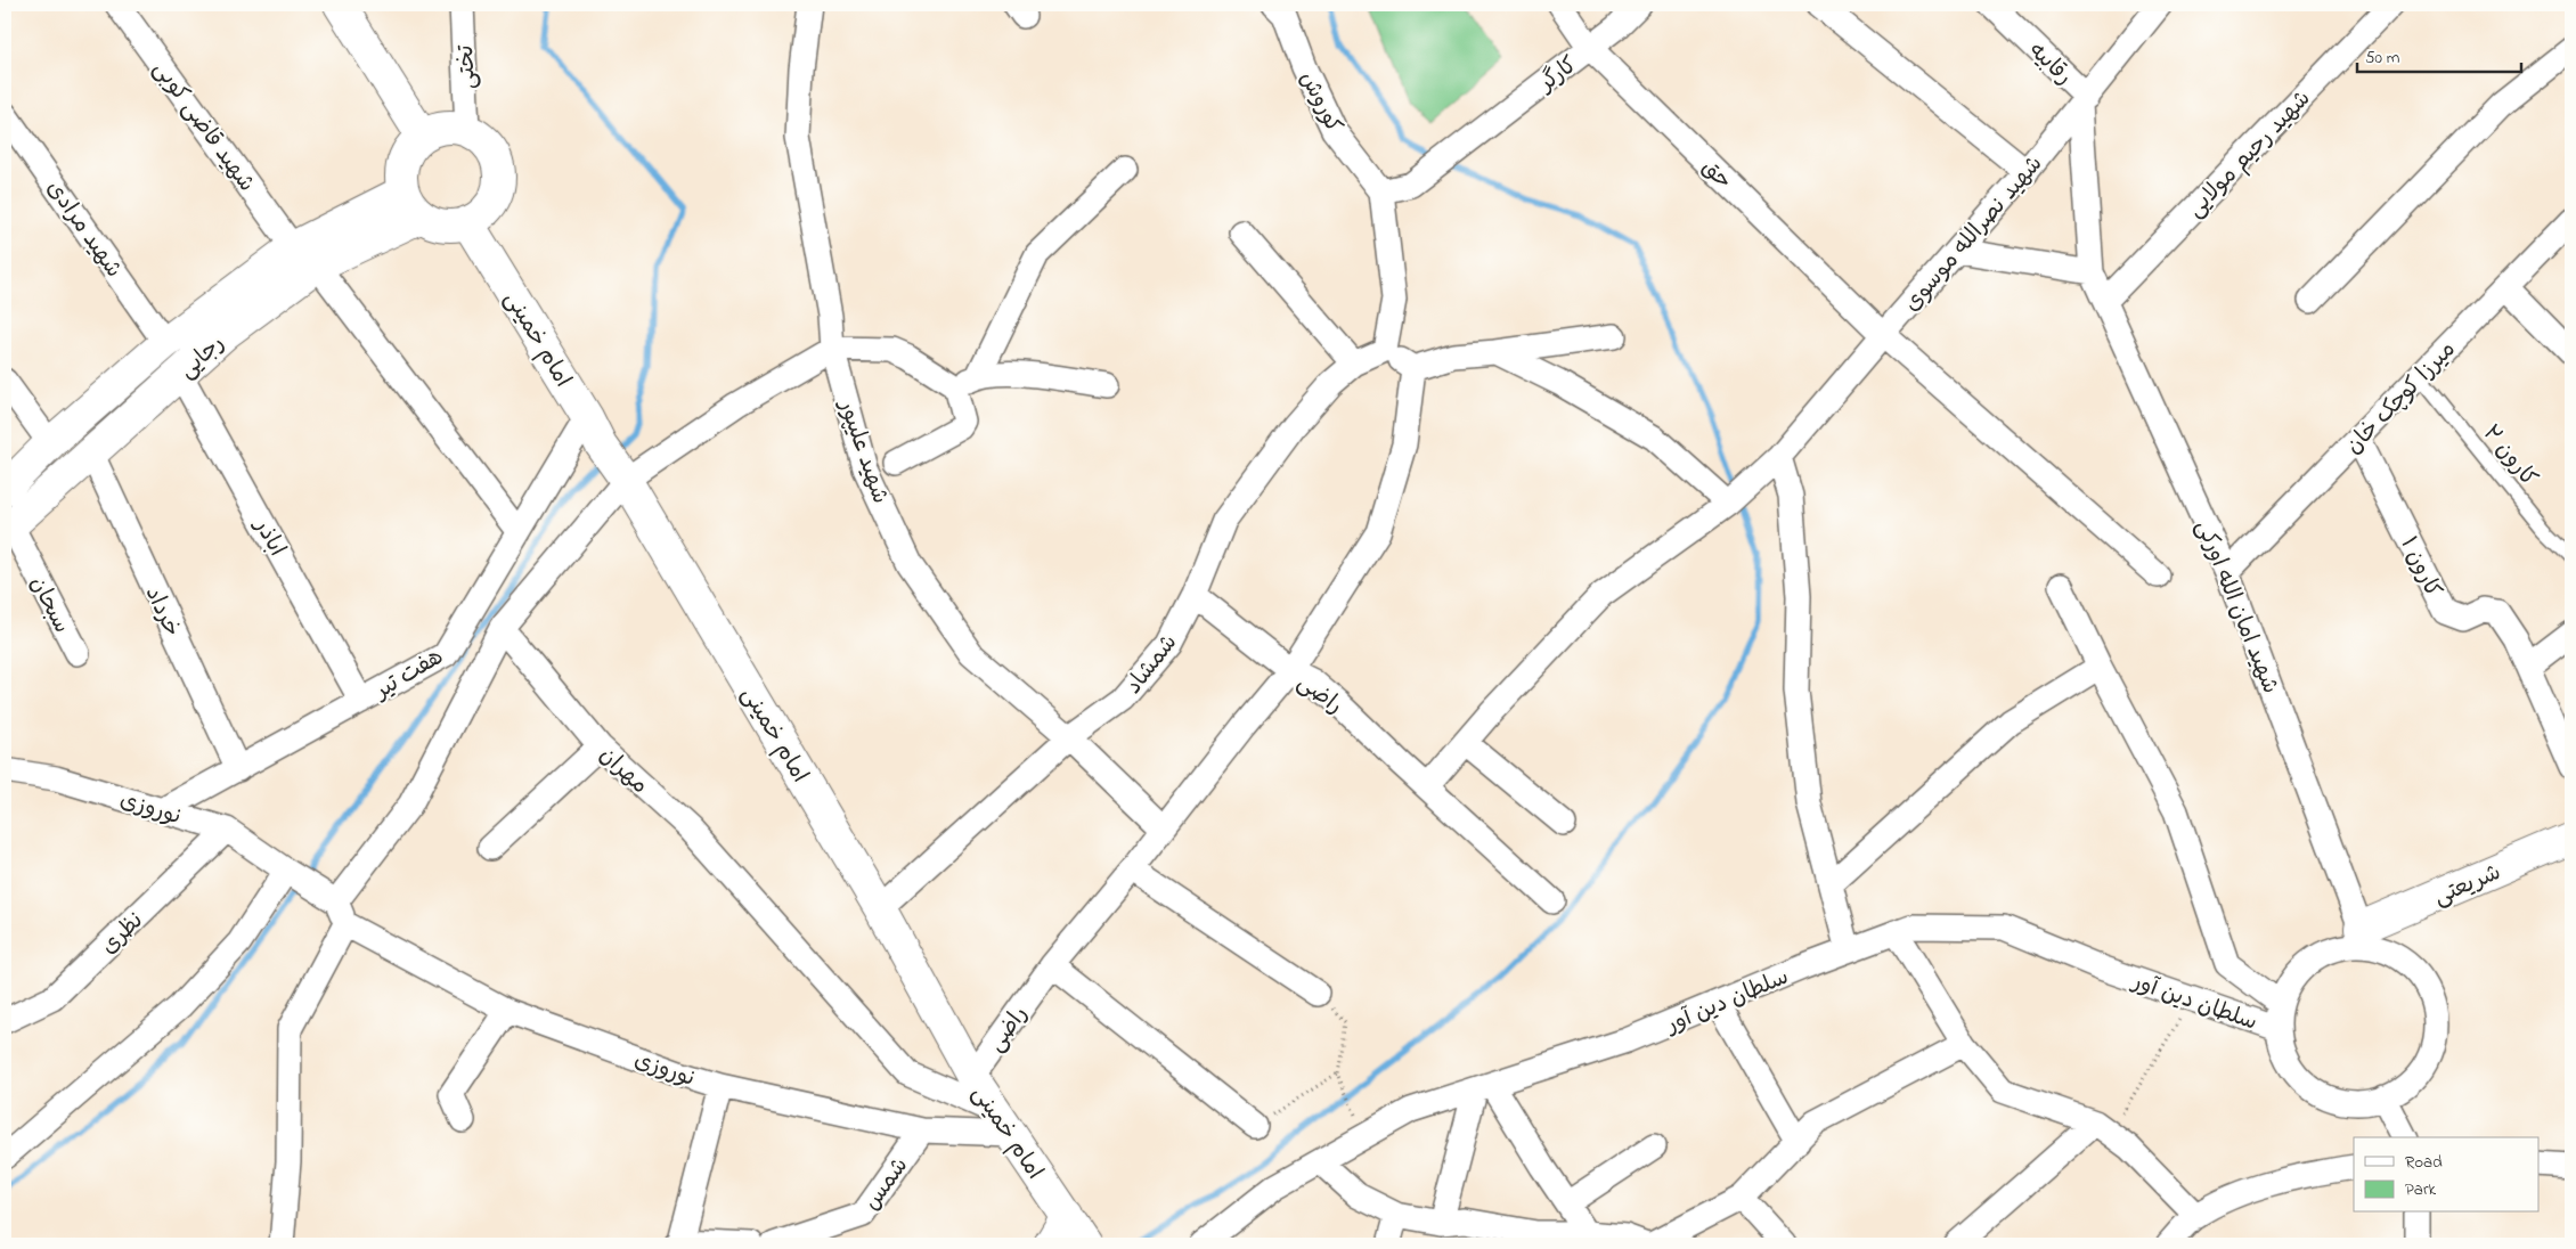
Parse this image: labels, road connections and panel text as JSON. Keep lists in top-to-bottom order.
{
  "streets": {
    "main road": ["امام خمینی", "رجایی", "شریعتی"],
    "street": [
      "رقابیه",
      "تختی",
      "کارگر",
      "کوروش",
      "شهید قاضی کوبی",
      "شهید رحیم مولایی",
      "حق",
      "شهید مرادی",
      "شهید نصرالله موسوی",
      "میرزا کوچک خان",
      "شهید علیپور",
      "اباذر",
      "کارون ۱",
      "سبحان",
      "شهید امان الله اورکی",
      "خرداد",
      "شمشاد",
      "هفت تیر",
      "راضی",
      "مهران",
      "نوروزی",
      "نظری",
      "سلطان دین آور",
      "شمس"
    ],
    "lane": ["کارون ۲"]
  },
  "crossings": [
    ["رقابیه", "شهید نصرالله موسوی"],
    ["رقابیه", "شهید امان الله اورکی"],
    ["تختی", "امام خمینی"],
    ["تختی", "رجایی"],
    ["کارگر", "کوروش"],
    ["کارگر", "حق"],
    ["شهید قاضی کوبی", "رجایی"],
    ["شهید قاضی کوبی", "هفت تیر"],
    ["شهید رحیم مولایی", "شهید امان الله اورکی"],
    ["حق", "شهید نصرالله موسوی"],
    ["شهید مرادی", "رجایی"],
    ["شهید نصرالله موسوی", "شهید امان الله اورکی"],
    ["امام خمینی", "رجایی"],
    ["امام خمینی", "شمشاد"],
    ["امام خمینی", "هفت تیر"],
    ["امام خمینی", "راضی"],
    ["امام خمینی", "مهران"],
    ["امام خمینی", "نوروزی"],
    ["رجایی", "اباذر"],
    ["رجایی", "سبحان"],
    ["رجایی", "خرداد"],
    ["میرزا کوچک خان", "کارون ۲"],
    ["میرزا کوچک خان", "کارون ۱"],
    ["میرزا کوچک خان", "شهید امان الله اورکی"],
    ["شهید علیپور", "شمشاد"],
    ["شهید علیپور", "راضی"],
    ["اباذر", "هفت تیر"],
    ["شهید امان الله اورکی", "شریعتی"],
    ["شهید امان الله اورکی", "سلطان دین آور"],
    ["خرداد", "هفت تیر"],
    ["هفت تیر", "نوروزی"],
    ["مهران", "نوروزی"],
    ["نوروزی", "نظری"],
    ["نوروزی", "شمس"],
    ["شریعتی", "سلطان دین آور"]
  ],
  "legend": ["Road", "Park"],
  "scale_bar": "50 m"
}
